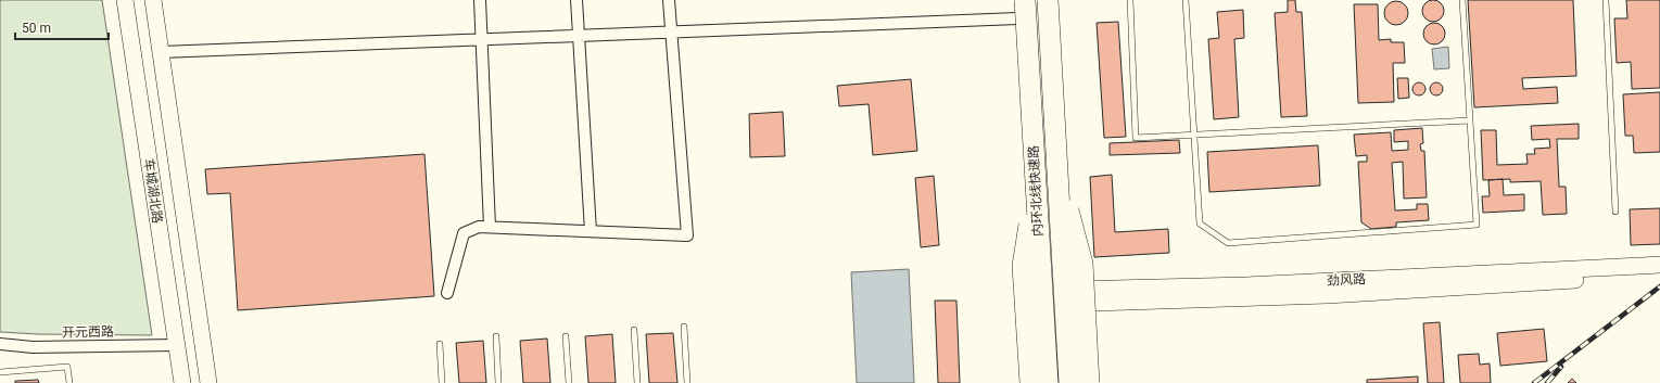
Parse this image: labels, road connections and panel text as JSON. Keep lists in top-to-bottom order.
{
  "streets": {
    "highway": ["内环北线快速路"],
    "street": ["车城湖北路", "劲风路", "开元西路"]
  },
  "crossings": [
    ["车城湖北路", "开元西路"]
  ],
  "scale_bar": "50 m"
}
